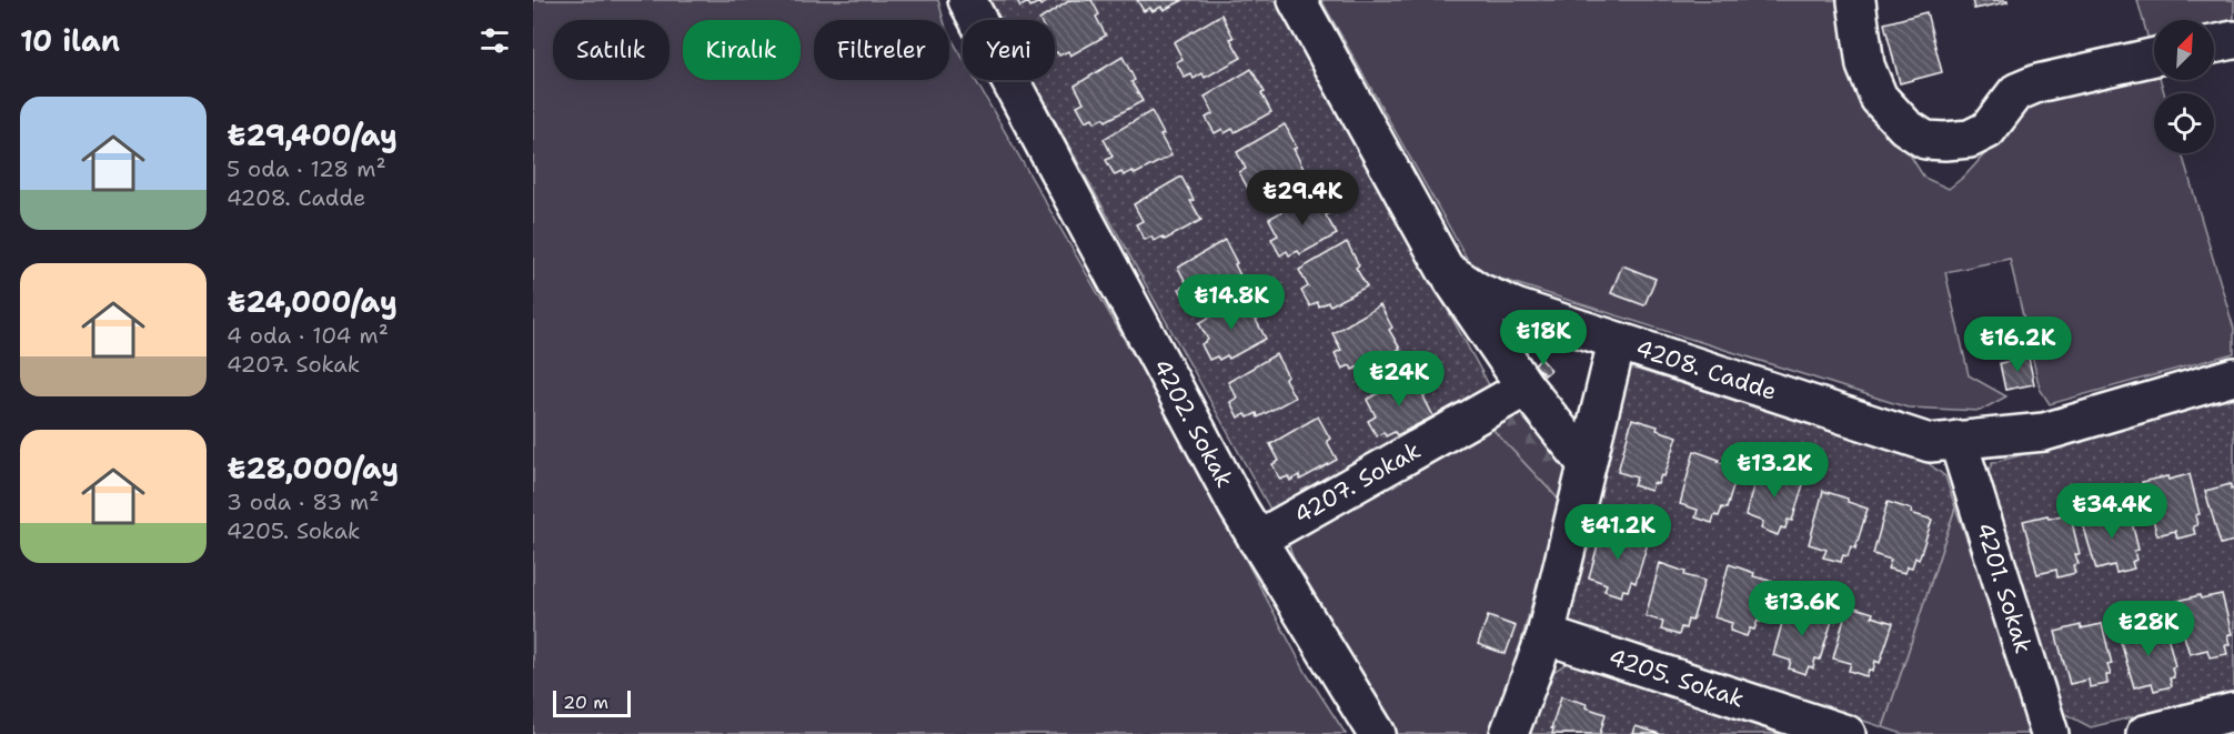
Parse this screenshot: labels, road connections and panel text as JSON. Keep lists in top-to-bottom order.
{
  "streets": {
    "street": [
      "4208. Cadde",
      "4202. Sokak",
      "4207. Sokak",
      "4201. Sokak",
      "4205. Sokak"
    ]
  },
  "crossings": [
    ["4208. Cadde", "4201. Sokak"],
    ["4202. Sokak", "4207. Sokak"]
  ],
  "scale_bar": "20 m",
  "north": "top right",
  "page": {
    "heading": "10 ilan",
    "chip": [
      "Satılık",
      "Kiralık",
      "Filtreler",
      "Yeni"
    ],
    "list": [
      {
        "name": "₺29,400/ay",
        "note": "5 oda · 128 m² · 4208. Cadde"
      },
      {
        "name": "₺24,000/ay",
        "note": "4 oda · 104 m² · 4207. Sokak"
      },
      {
        "name": "₺28,000/ay",
        "note": "3 oda · 83 m² · 4205. Sokak"
      }
    ],
    "price": [
      "₺29.4K",
      "₺14.8K",
      "₺18K",
      "₺16.2K",
      "₺24K",
      "₺13.2K",
      "₺34.4K",
      "₺41.2K",
      "₺13.6K",
      "₺28K"
    ],
    "scale": "20 m"
  }
}
